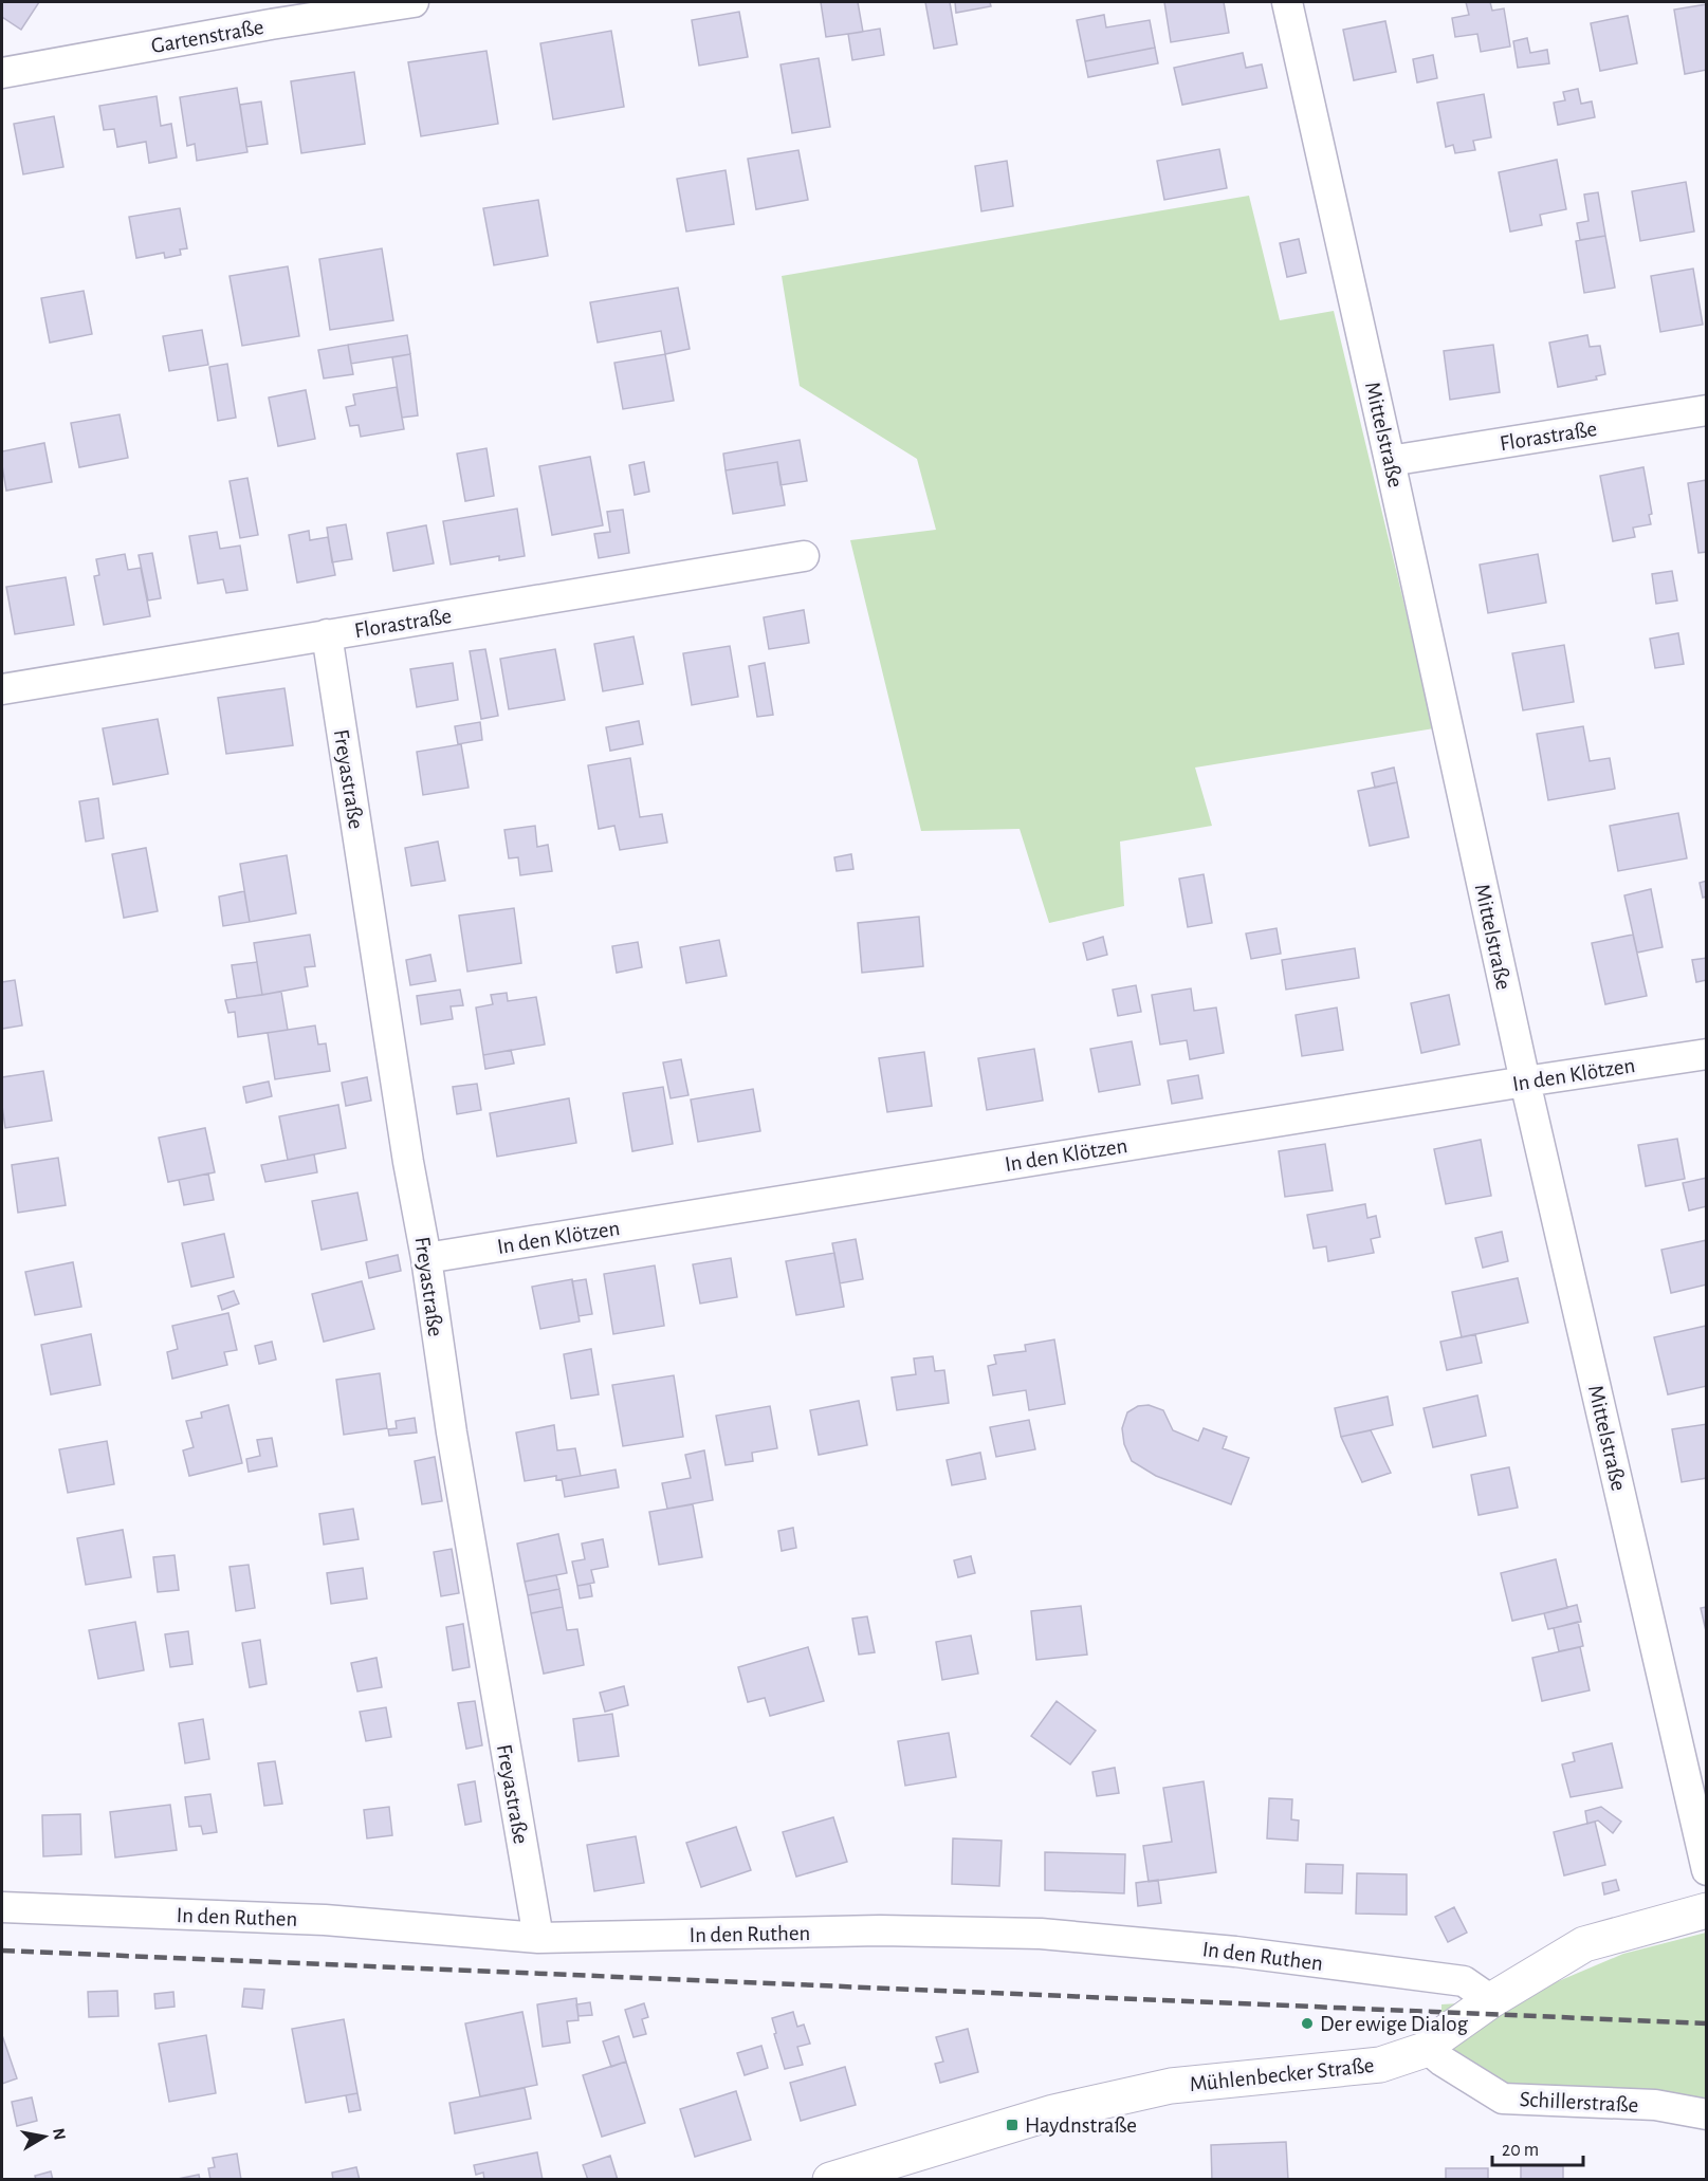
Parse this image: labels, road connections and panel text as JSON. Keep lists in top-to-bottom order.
{
  "streets": {
    "main road": ["Mühlenbecker Straße"],
    "street": [
      "Gartenstraße",
      "Mittelstraße",
      "Florastraße",
      "Freyastraße",
      "In den Klötzen",
      "In den Ruthen",
      "Schillerstraße"
    ]
  },
  "crossings": [
    ["Mittelstraße", "Florastraße"],
    ["Mittelstraße", "In den Klötzen"],
    ["Florastraße", "Freyastraße"],
    ["Freyastraße", "In den Klötzen"],
    ["Freyastraße", "In den Ruthen"],
    ["In den Ruthen", "Mühlenbecker Straße"],
    ["Mühlenbecker Straße", "Schillerstraße"]
  ],
  "places": {
    "other": ["Der ewige Dialog"],
    "transit": ["Haydnstraße"]
  },
  "scale_bar": "20 m",
  "north": "right"
}
